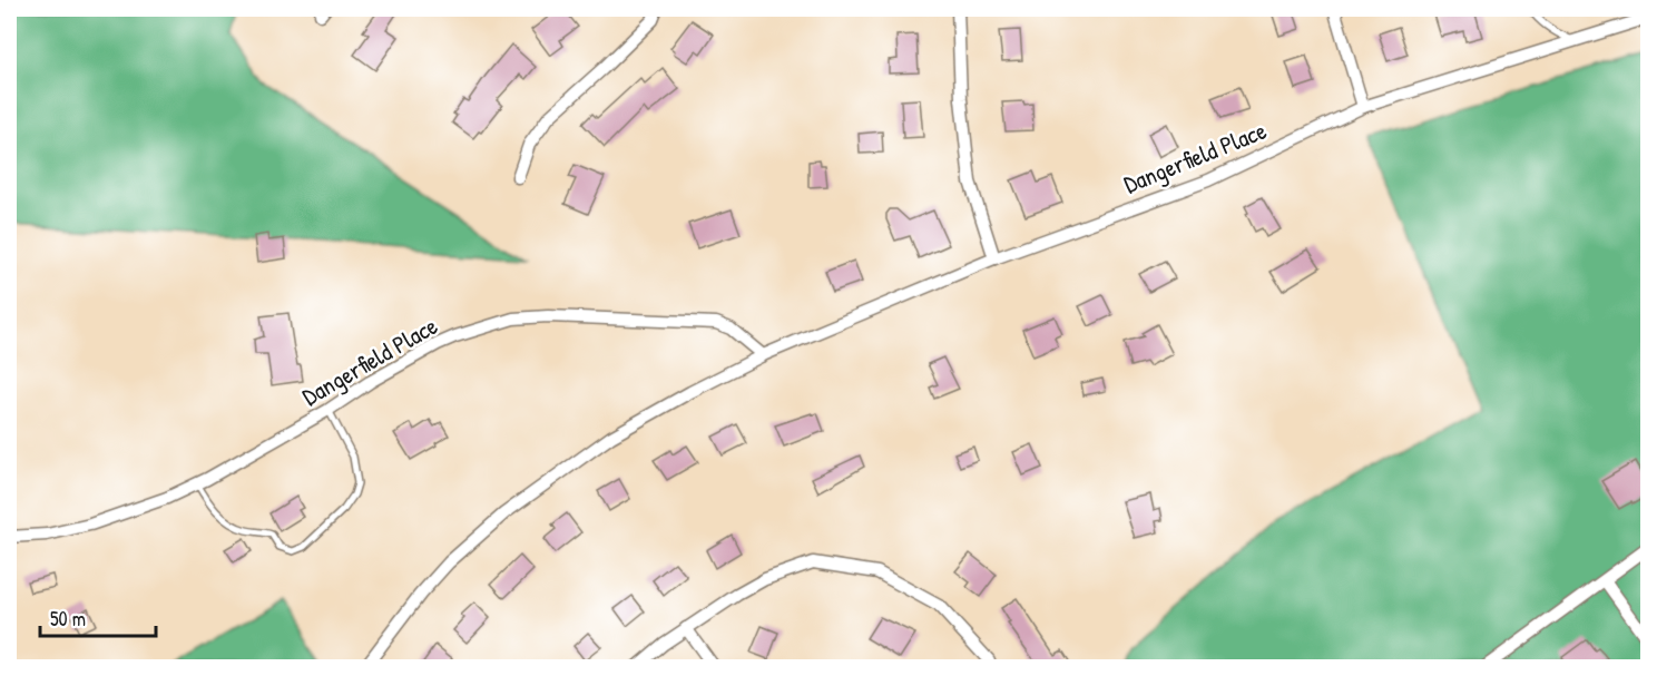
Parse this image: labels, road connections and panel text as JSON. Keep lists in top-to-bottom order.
{
  "streets": {
    "street": ["Dangerfield Place"]
  },
  "scale_bar": "50 m"
}
